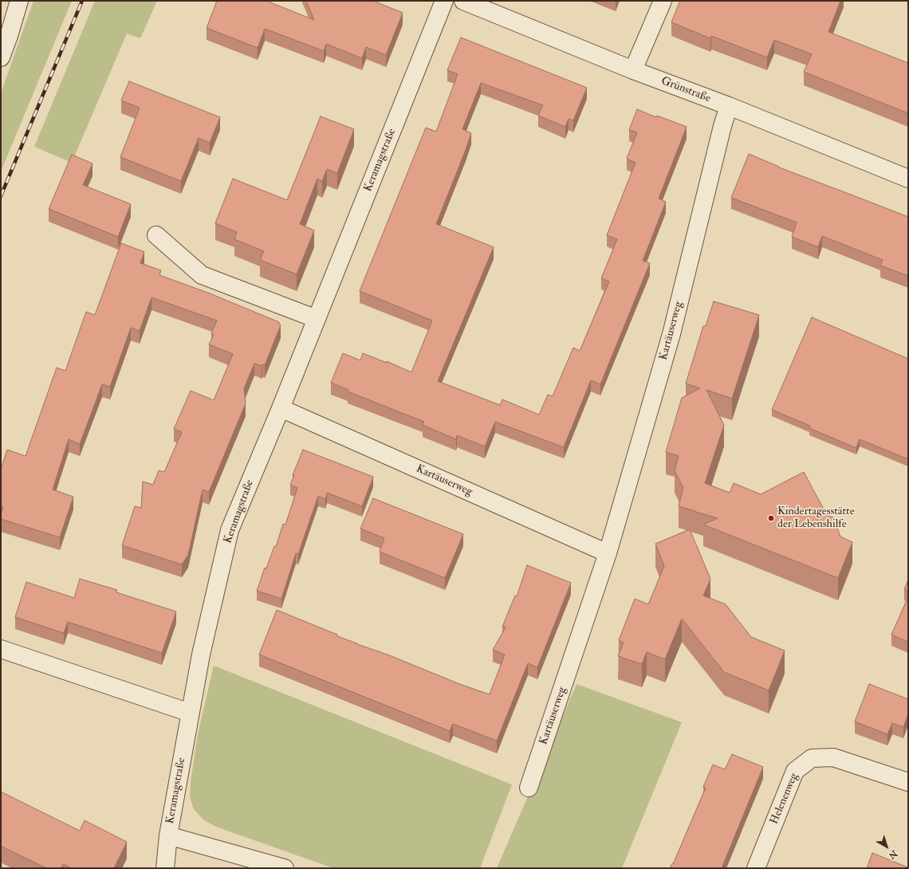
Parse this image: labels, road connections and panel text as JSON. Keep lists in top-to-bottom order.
{
  "streets": {
    "street": [
      "Grünstraße",
      "Keramagstraße",
      "Kartäuserweg",
      "Helenenweg"
    ]
  },
  "crossings": [
    ["Grünstraße", "Kartäuserweg"],
    ["Keramagstraße", "Kartäuserweg"]
  ],
  "places": ["Kindertagesstätte der Lebenshilfe"],
  "north": "bottom right"
}
